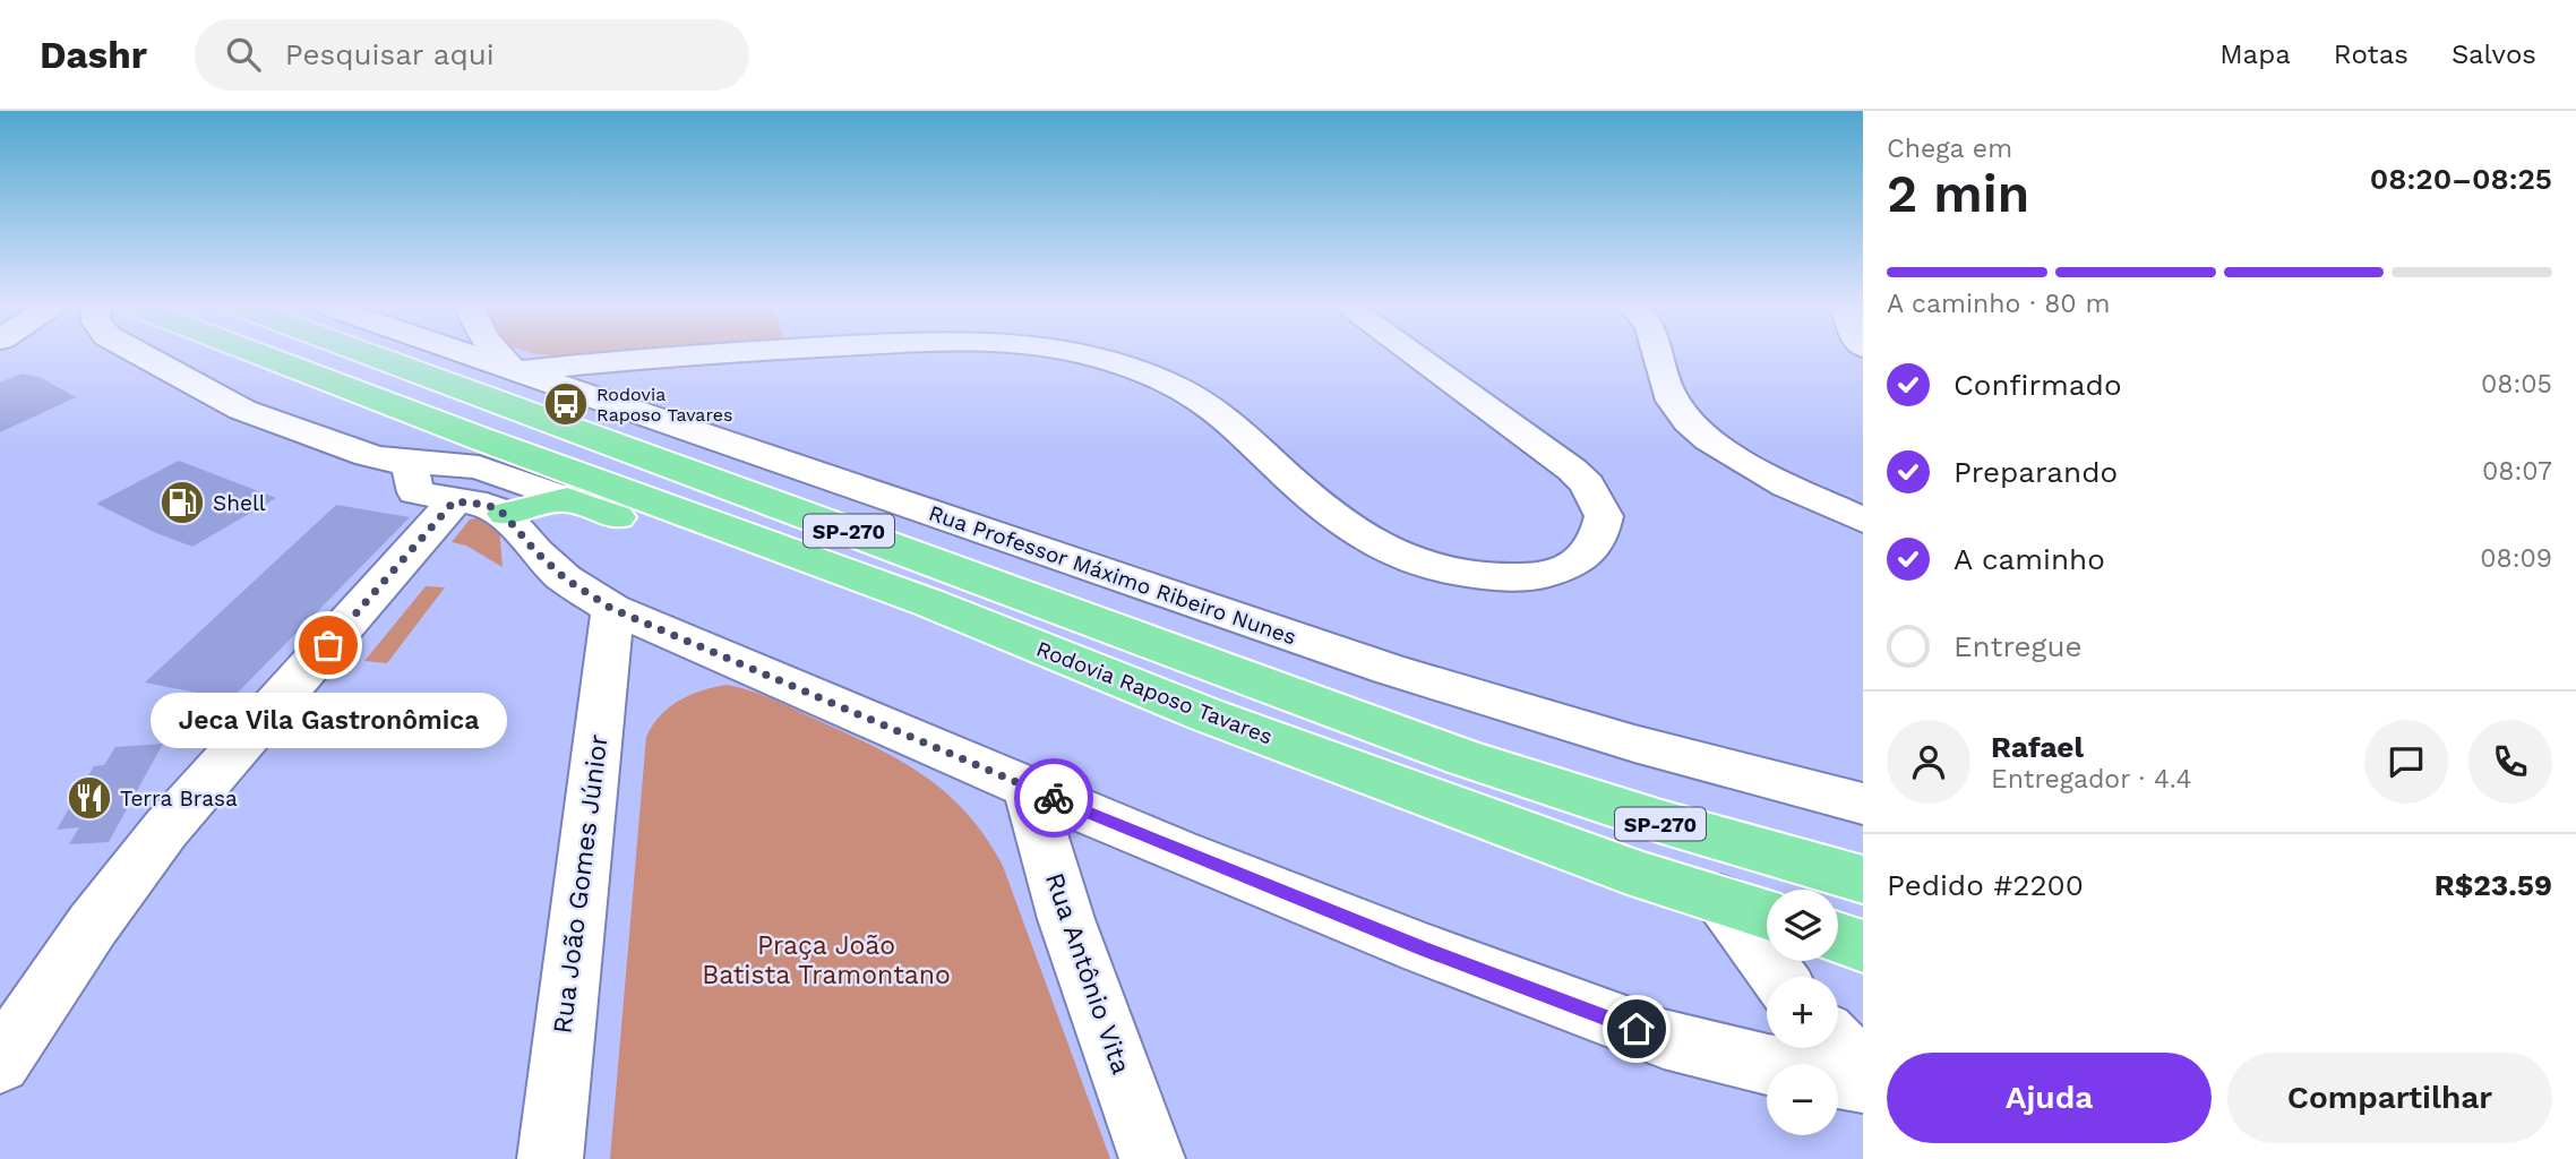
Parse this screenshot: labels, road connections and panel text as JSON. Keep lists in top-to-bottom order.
{
  "streets": {
    "highway": ["SP-270", "Rodovia Raposo Tavares"],
    "street": ["Rua Professor Máximo Ribeiro Nunes", "Rua João Gomes Júnior", "Rua Antônio Vita"]
  },
  "parks": ["Praça João Batista Tramontano"],
  "places": {
    "bus stop": ["Rodovia Raposo Tavares"],
    "fuel station": ["Shell"],
    "other": ["Jeca Vila Gastronômica"],
    "restaurant": ["Terra Brasa"]
  },
  "page": {
    "header": "Dashr",
    "search": "Pesquisar aqui",
    "nav": ["Mapa", "Rotas", "Salvos"],
    "heading": ["2 min", "Chega em", "08:20–08:25"],
    "panel": [
      "Rafael",
      "Entregador · 4.4",
      "Pedido #2200",
      "R$23.59"
    ],
    "bar": "A caminho · 80 m",
    "list": [
      ["Confirmado", "08:05"],
      ["Preparando", "08:07"],
      ["A caminho", "08:09"],
      "Entregue"
    ],
    "bubble": "Jeca Vila Gastronômica",
    "map_buttons": ["+", "−"],
    "buttons": ["Ajuda", "Compartilhar"]
  }
}
